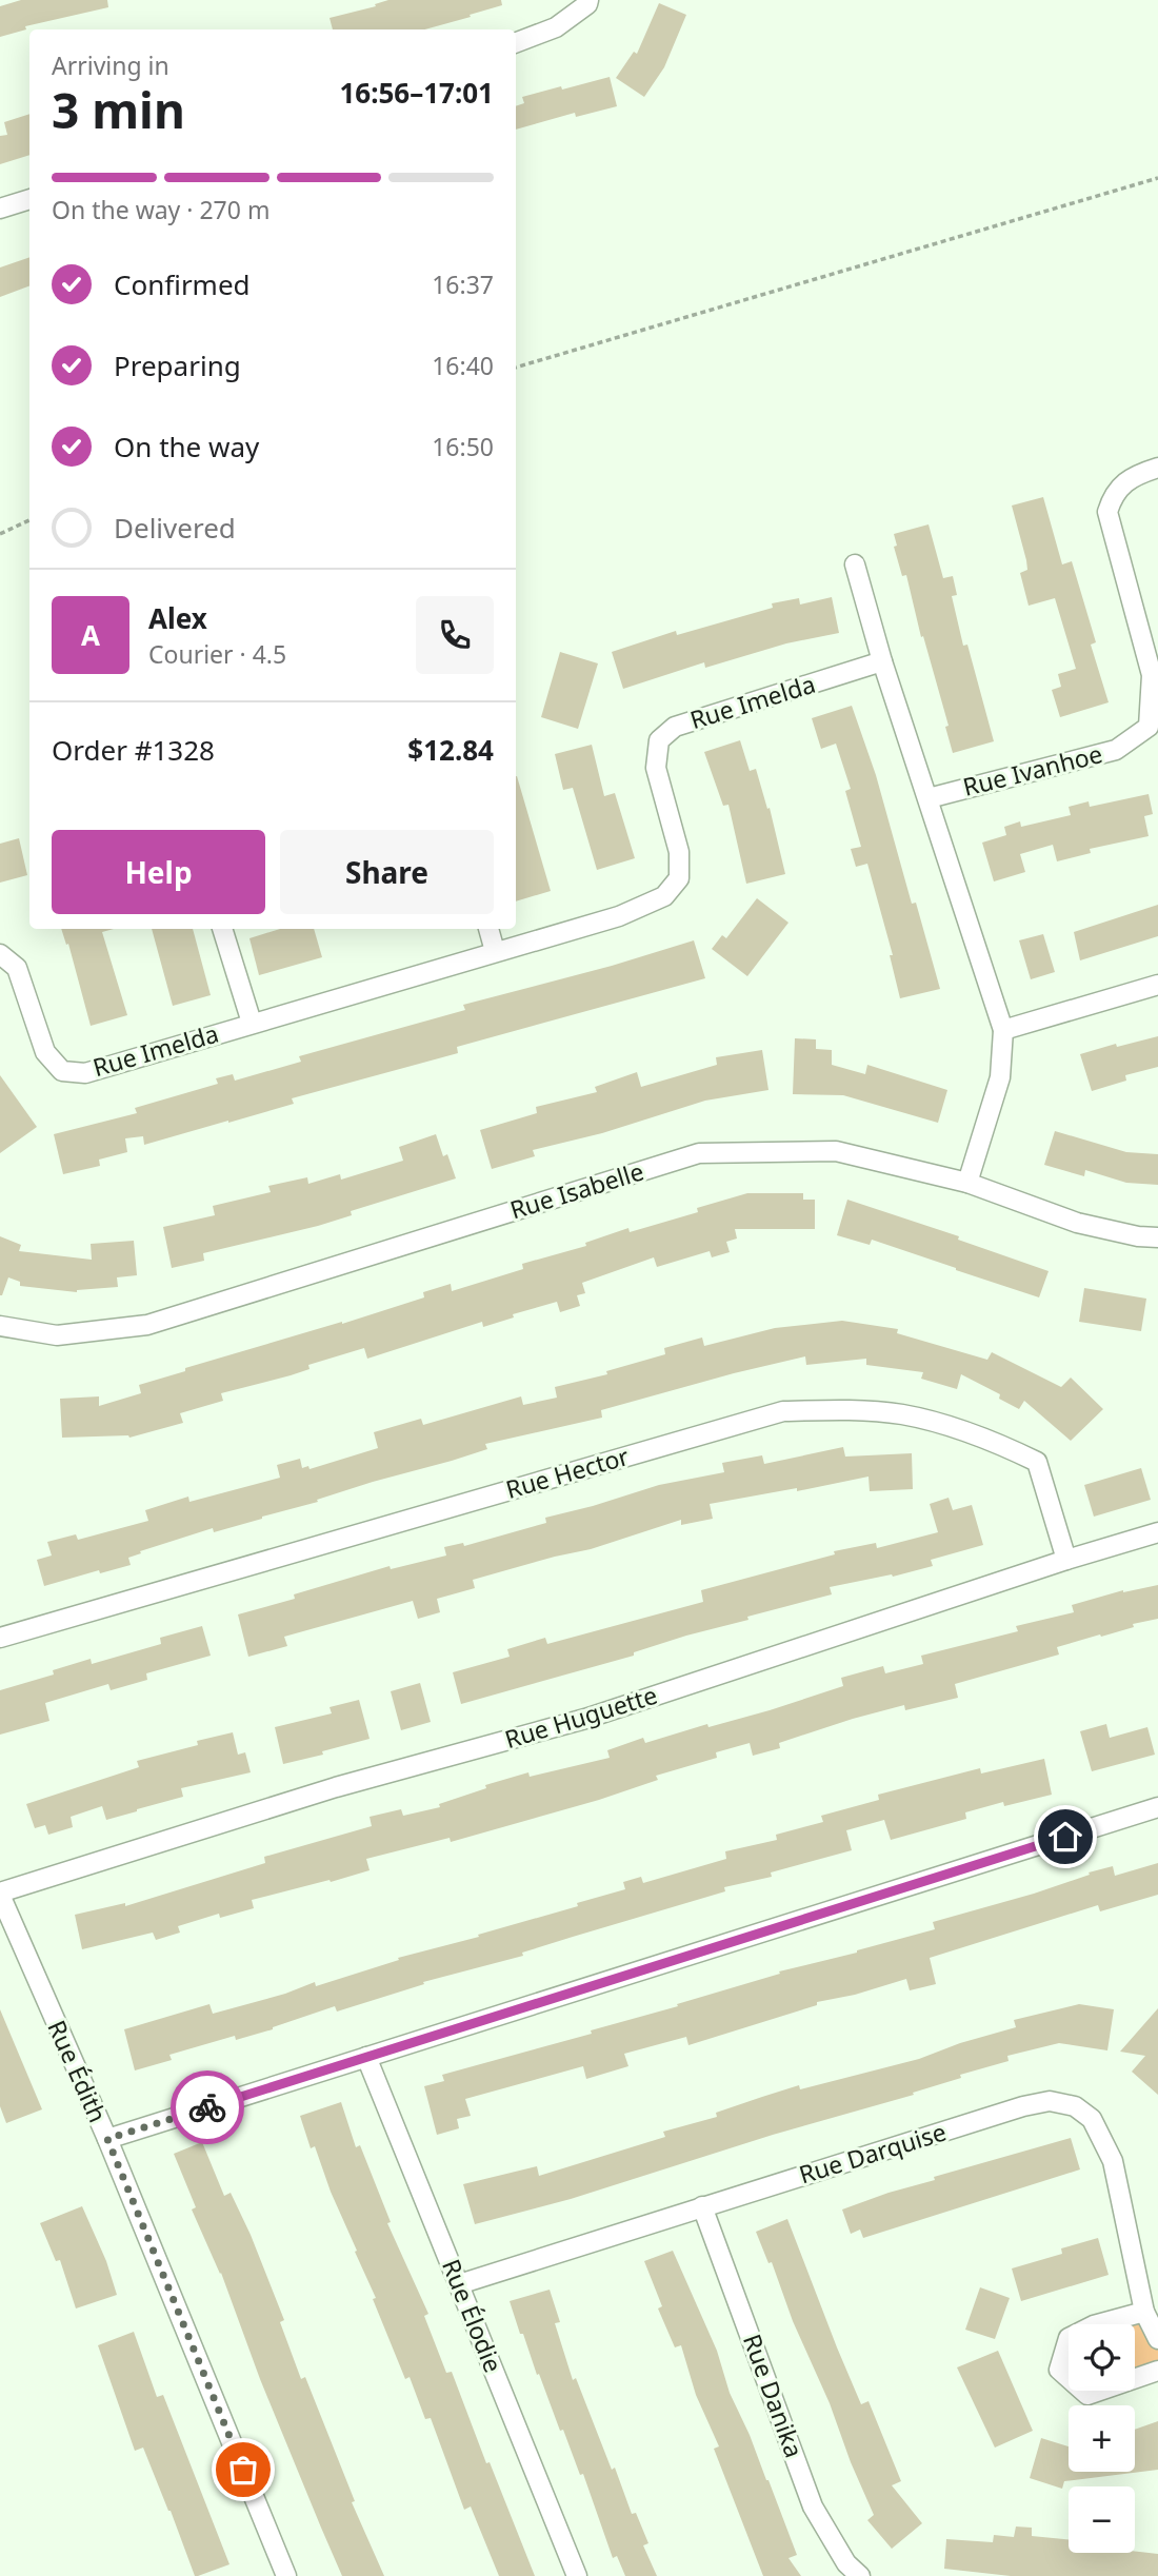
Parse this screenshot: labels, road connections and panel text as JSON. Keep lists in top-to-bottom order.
{
  "streets": {
    "street": [
      "Rue Imelda",
      "Rue Ivanhoe",
      "Rue Isabelle",
      "Rue Hector",
      "Rue Huguette",
      "Rue Édith",
      "Rue Darquise",
      "Rue Élodie",
      "Rue Danika"
    ]
  },
  "crossings": [
    ["Rue Hector", "Rue Huguette"],
    ["Rue Huguette", "Rue Édith"],
    ["Rue Darquise", "Rue Élodie"],
    ["Rue Darquise", "Rue Danika"]
  ],
  "page": {
    "heading": ["3 min", "Arriving in", "16:56–17:01"],
    "panel": [
      "Alex",
      "Courier · 4.5",
      "Order #1328",
      "$12.84"
    ],
    "bar": "On the way · 270 m",
    "list": [
      ["Confirmed", "16:37"],
      ["Preparing", "16:40"],
      ["On the way", "16:50"],
      "Delivered"
    ],
    "round": "A",
    "buttons": ["Help", "Share"],
    "map_buttons": ["+", "−"]
  }
}
